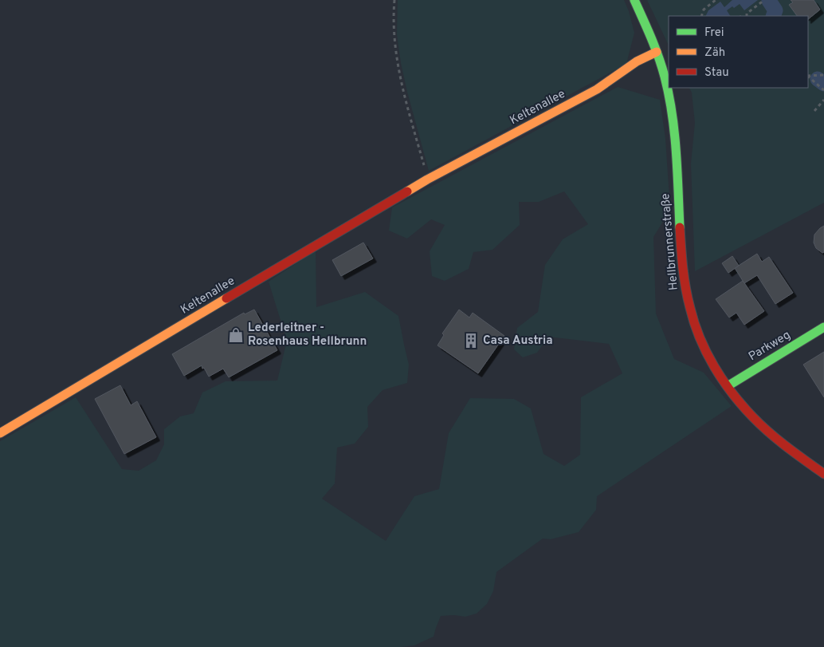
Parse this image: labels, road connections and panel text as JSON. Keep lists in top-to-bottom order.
{
  "streets": {
    "street": ["Keltenallee", "Hellbrunnerstraße", "Parkweg"]
  },
  "crossings": [
    ["Keltenallee", "Hellbrunnerstraße"],
    ["Hellbrunnerstraße", "Parkweg"]
  ],
  "places": {
    "shop": ["Lederleitner - Rosenhaus Hellbrunn"],
    "building": ["Casa Austria"]
  },
  "legend": ["Frei", "Zäh", "Stau"]
}
